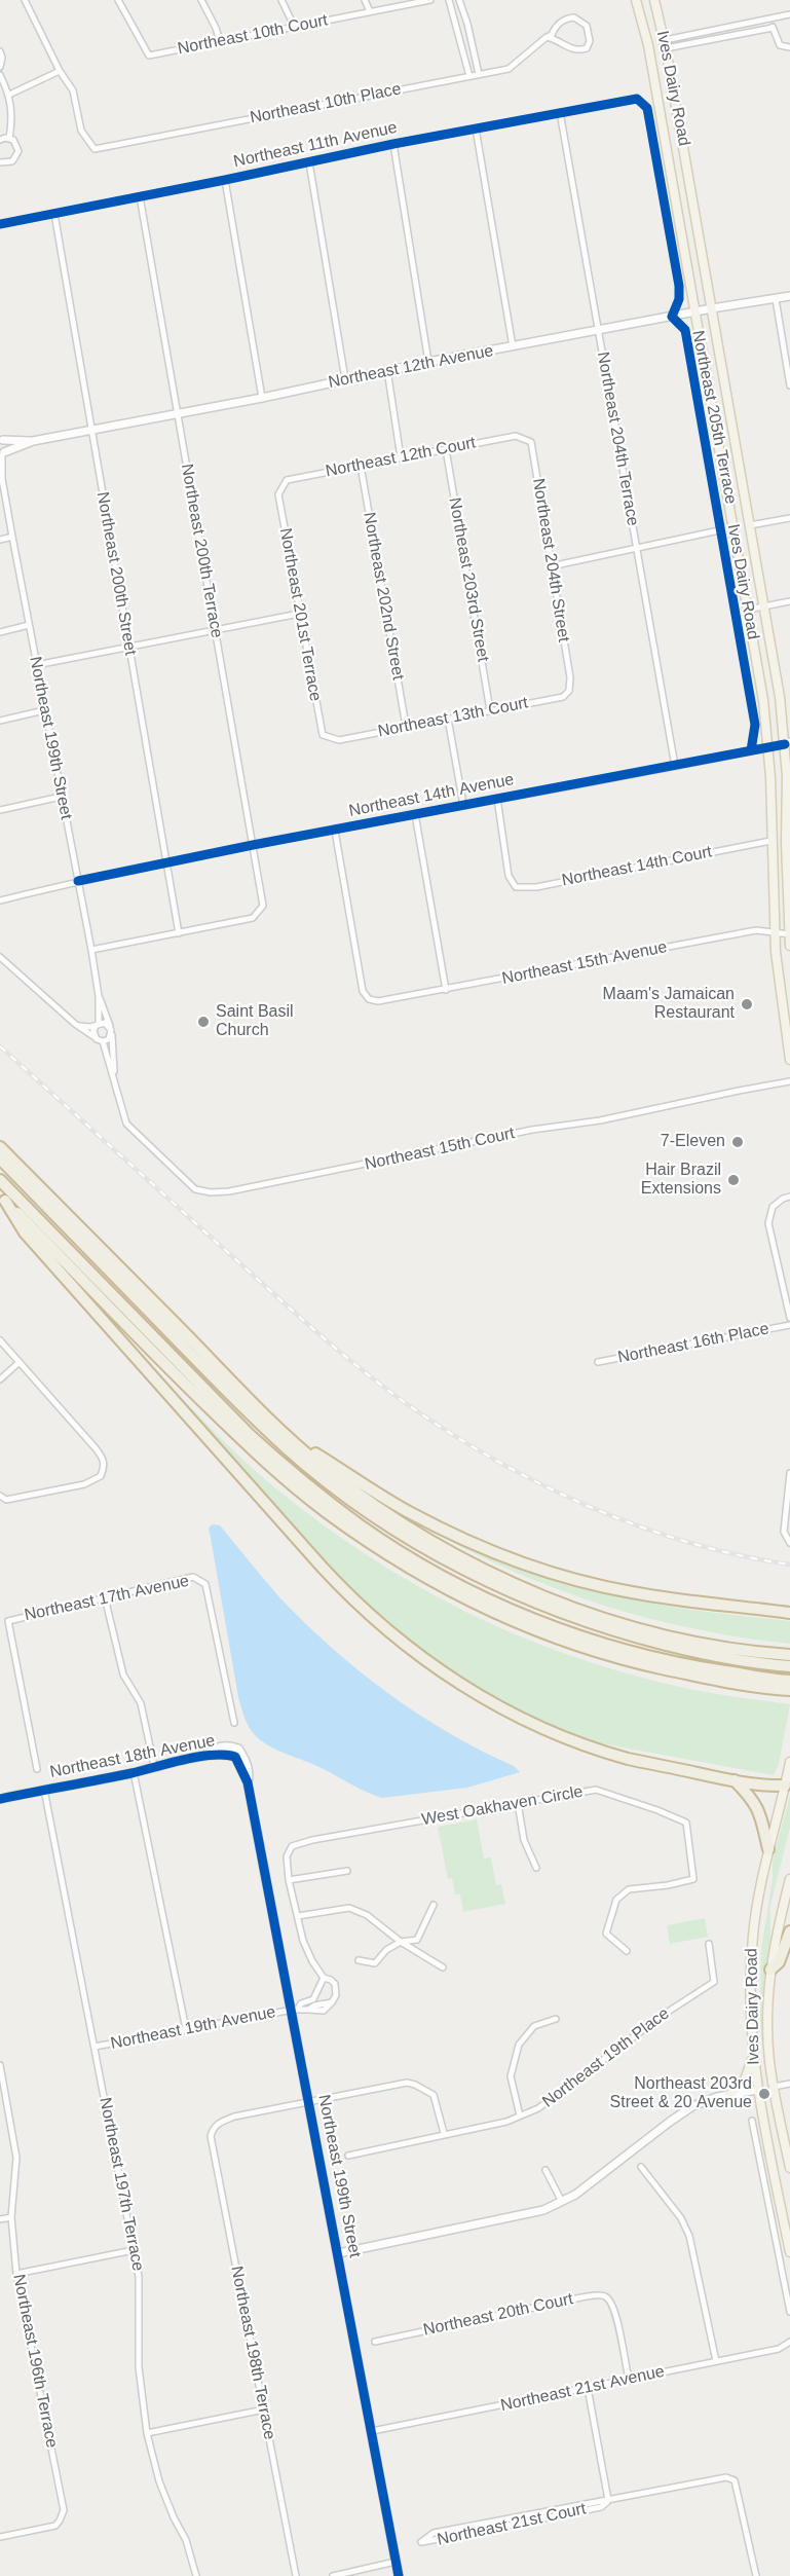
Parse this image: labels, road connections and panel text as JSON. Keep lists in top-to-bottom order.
{
  "streets": {
    "main road": ["Ives Dairy Road"],
    "street": [
      "Northeast 10th Court",
      "Northeast 10th Place",
      "Northeast 11th Avenue",
      "Northeast 12th Avenue",
      "Northeast 205th Terrace",
      "Northeast 204th Terrace",
      "Northeast 12th Court",
      "Northeast 200th Terrace",
      "Northeast 204th Street",
      "Northeast 200th Street",
      "Northeast 203rd Street",
      "Northeast 202nd Street",
      "Northeast 201st Terrace",
      "Northeast 13th Court",
      "Northeast 199th Street",
      "Northeast 14th Avenue",
      "Northeast 14th Court",
      "Northeast 15th Avenue",
      "Northeast 15th Court",
      "Northeast 16th Place",
      "Northeast 17th Avenue",
      "Northeast 18th Avenue",
      "West Oakhaven Circle",
      "Northeast 19th Avenue",
      "Northeast 19th Place",
      "Northeast 197th Terrace",
      "Northeast 20th Court",
      "Northeast 198th Terrace",
      "Northeast 196th Terrace",
      "Northeast 21st Avenue",
      "Northeast 21st Court"
    ]
  },
  "crossings": [
    ["Ives Dairy Road", "Northeast 12th Avenue"],
    ["Ives Dairy Road", "Northeast 14th Avenue"],
    ["Ives Dairy Road", "Northeast 14th Court"],
    ["Ives Dairy Road", "Northeast 15th Avenue"],
    ["Northeast 11th Avenue", "Northeast 205th Terrace"],
    ["Northeast 11th Avenue", "Northeast 204th Terrace"],
    ["Northeast 11th Avenue", "Northeast 200th Terrace"],
    ["Northeast 11th Avenue", "Northeast 200th Street"],
    ["Northeast 12th Avenue", "Northeast 205th Terrace"],
    ["Northeast 12th Avenue", "Northeast 204th Terrace"],
    ["Northeast 12th Avenue", "Northeast 200th Terrace"],
    ["Northeast 12th Avenue", "Northeast 200th Street"],
    ["Northeast 12th Avenue", "Northeast 199th Street"],
    ["Northeast 205th Terrace", "Northeast 14th Avenue"],
    ["Northeast 204th Terrace", "Northeast 14th Avenue"],
    ["Northeast 12th Court", "Northeast 204th Street"],
    ["Northeast 12th Court", "Northeast 203rd Street"],
    ["Northeast 12th Court", "Northeast 202nd Street"],
    ["Northeast 12th Court", "Northeast 201st Terrace"],
    ["Northeast 200th Terrace", "Northeast 200th Street"],
    ["Northeast 200th Terrace", "Northeast 14th Avenue"],
    ["Northeast 204th Street", "Northeast 13th Court"],
    ["Northeast 200th Street", "Northeast 14th Avenue"],
    ["Northeast 203rd Street", "Northeast 13th Court"],
    ["Northeast 202nd Street", "Northeast 13th Court"],
    ["Northeast 201st Terrace", "Northeast 13th Court"],
    ["Northeast 199th Street", "Northeast 14th Avenue"],
    ["Northeast 199th Street", "Northeast 15th Court"],
    ["Northeast 199th Street", "Northeast 18th Avenue"],
    ["Northeast 199th Street", "West Oakhaven Circle"],
    ["Northeast 199th Street", "Northeast 19th Avenue"],
    ["Northeast 199th Street", "Northeast 198th Terrace"],
    ["Northeast 199th Street", "Northeast 21st Avenue"],
    ["Northeast 14th Avenue", "Northeast 14th Court"],
    ["Northeast 14th Avenue", "Northeast 15th Avenue"],
    ["Northeast 18th Avenue", "Northeast 197th Terrace"],
    ["West Oakhaven Circle", "Northeast 19th Avenue"],
    ["Northeast 19th Avenue", "Northeast 197th Terrace"],
    ["Northeast 20th Court", "Northeast 21st Avenue"]
  ],
  "places": [
    "Maam's Jamaican Restaurant",
    "Saint Basil Church",
    "7-Eleven",
    "Hair Brazil Extensions",
    "Northeast 203rd Street & 20 Avenue"
  ]
}
